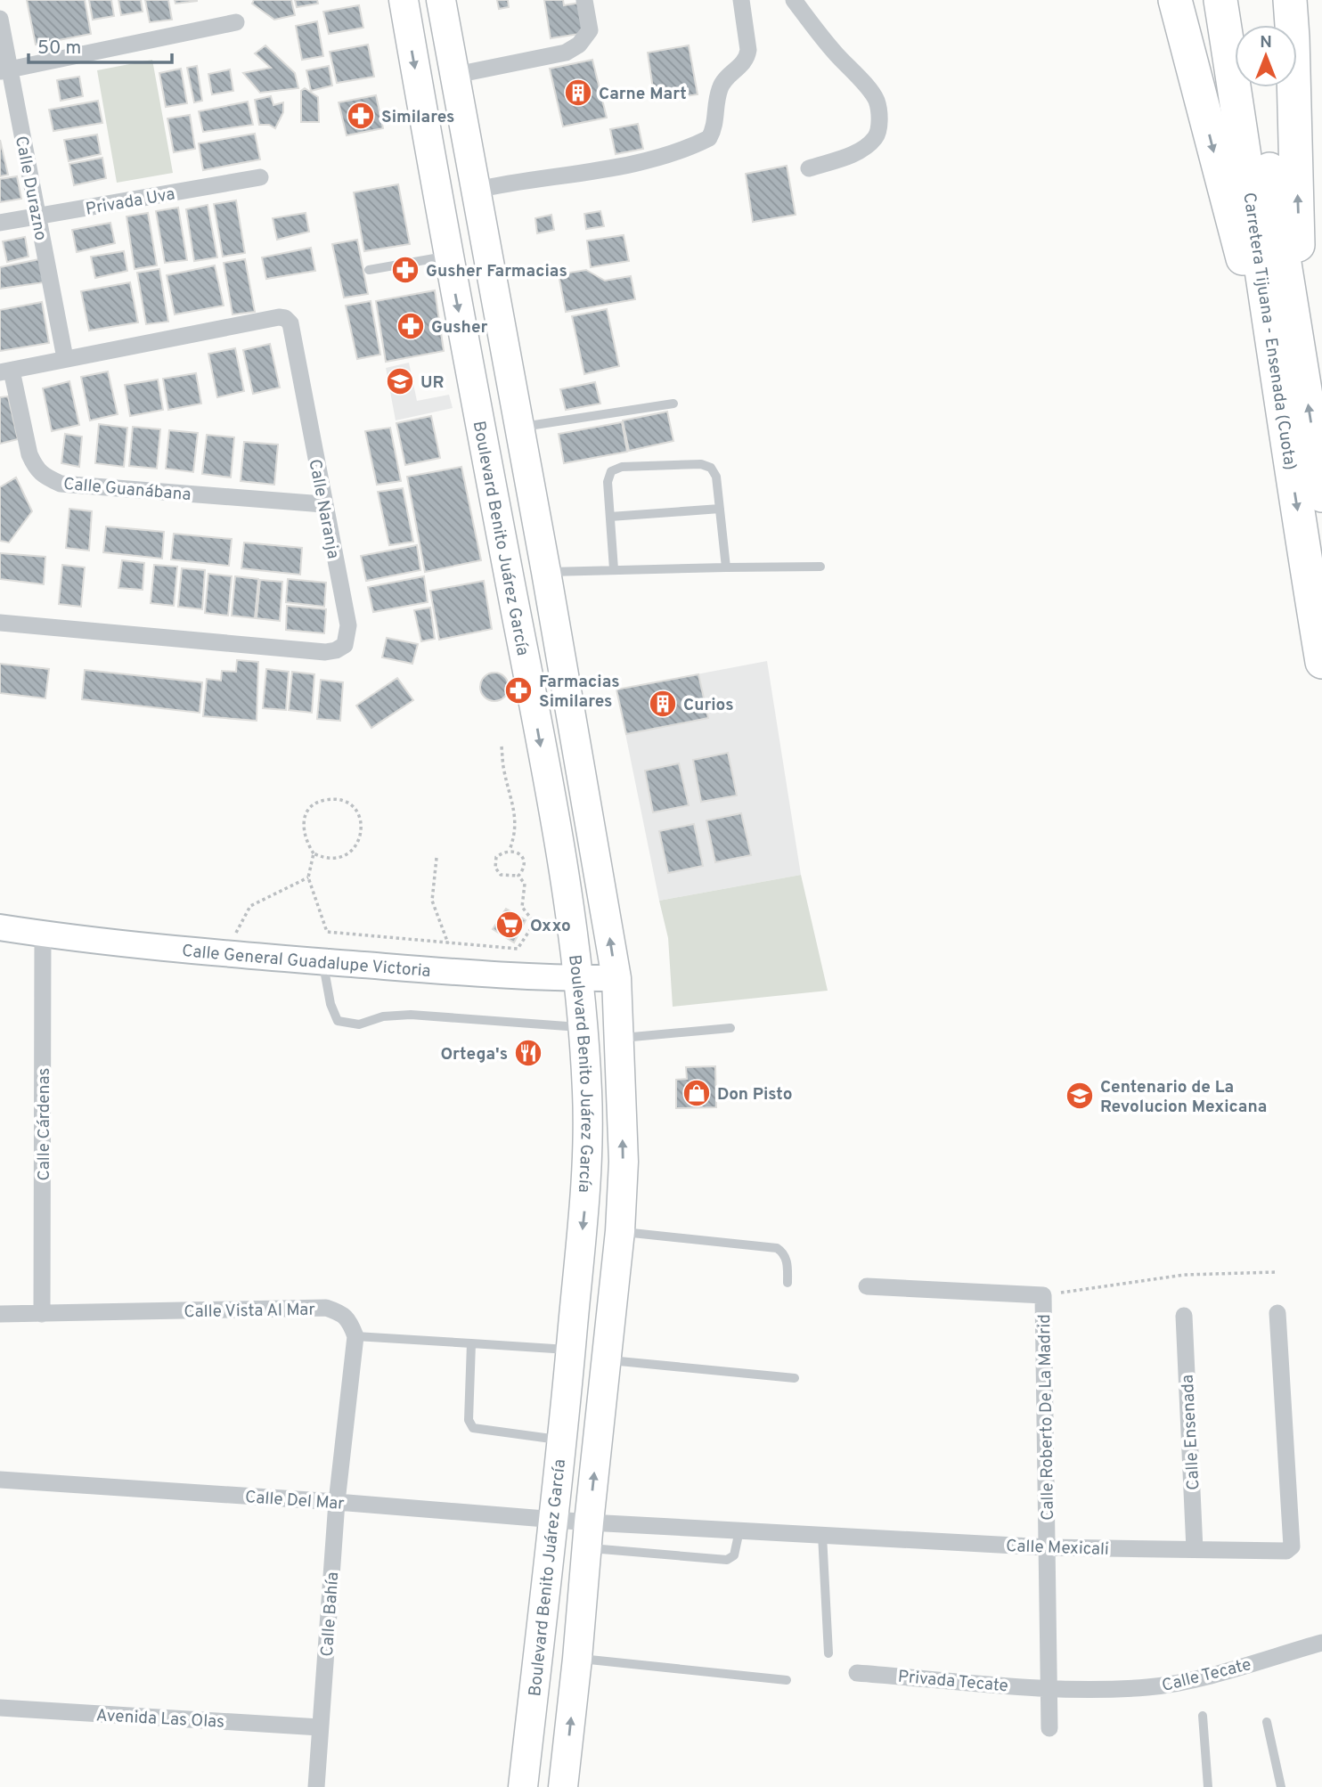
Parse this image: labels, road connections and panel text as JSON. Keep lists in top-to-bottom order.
{
  "streets": {
    "highway": ["Carretera Tijuana - Ensenada (Cuota)"],
    "main road": ["Boulevard Benito Juárez García"],
    "street": [
      "Calle Durazno",
      "Privada Uva",
      "Calle Guanábana",
      "Calle Naranja",
      "Calle General Guadalupe Victoria",
      "Calle Cárdenas",
      "Calle Vista Al Mar",
      "Calle Roberto De La Madrid",
      "Calle Ensenada",
      "Calle Del Mar",
      "Calle Mexicali",
      "Calle Bahía",
      "Calle Tecate",
      "Privada Tecate",
      "Avenida Las Olas"
    ]
  },
  "crossings": [
    ["Calle Durazno", "Privada Uva"],
    ["Calle Durazno", "Calle Naranja"],
    ["Calle Guanábana", "Calle Naranja"],
    ["Boulevard Benito Juárez García", "Calle General Guadalupe Victoria"],
    ["Boulevard Benito Juárez García", "Calle Del Mar"],
    ["Boulevard Benito Juárez García", "Calle Mexicali"],
    ["Calle General Guadalupe Victoria", "Calle Cárdenas"],
    ["Calle Cárdenas", "Calle Vista Al Mar"],
    ["Calle Roberto De La Madrid", "Calle Mexicali"],
    ["Calle Roberto De La Madrid", "Calle Tecate"],
    ["Calle Roberto De La Madrid", "Privada Tecate"],
    ["Calle Ensenada", "Calle Mexicali"],
    ["Calle Del Mar", "Calle Mexicali"],
    ["Calle Del Mar", "Calle Bahía"],
    ["Calle Bahía", "Avenida Las Olas"],
    ["Calle Tecate", "Privada Tecate"]
  ],
  "places": {
    "building": ["Carne Mart", "Curios"],
    "pharmacy": [
      "Similares",
      "Gusher Farmacias",
      "Gusher",
      "Farmacias Similares"
    ],
    "school or university": ["UR", "Centenario de La Revolucion Mexicana"],
    "supermarket": ["Oxxo"],
    "restaurant": ["Ortega's"],
    "shop": ["Don Pisto"]
  },
  "scale_bar": "50 m",
  "north": "top"
}
